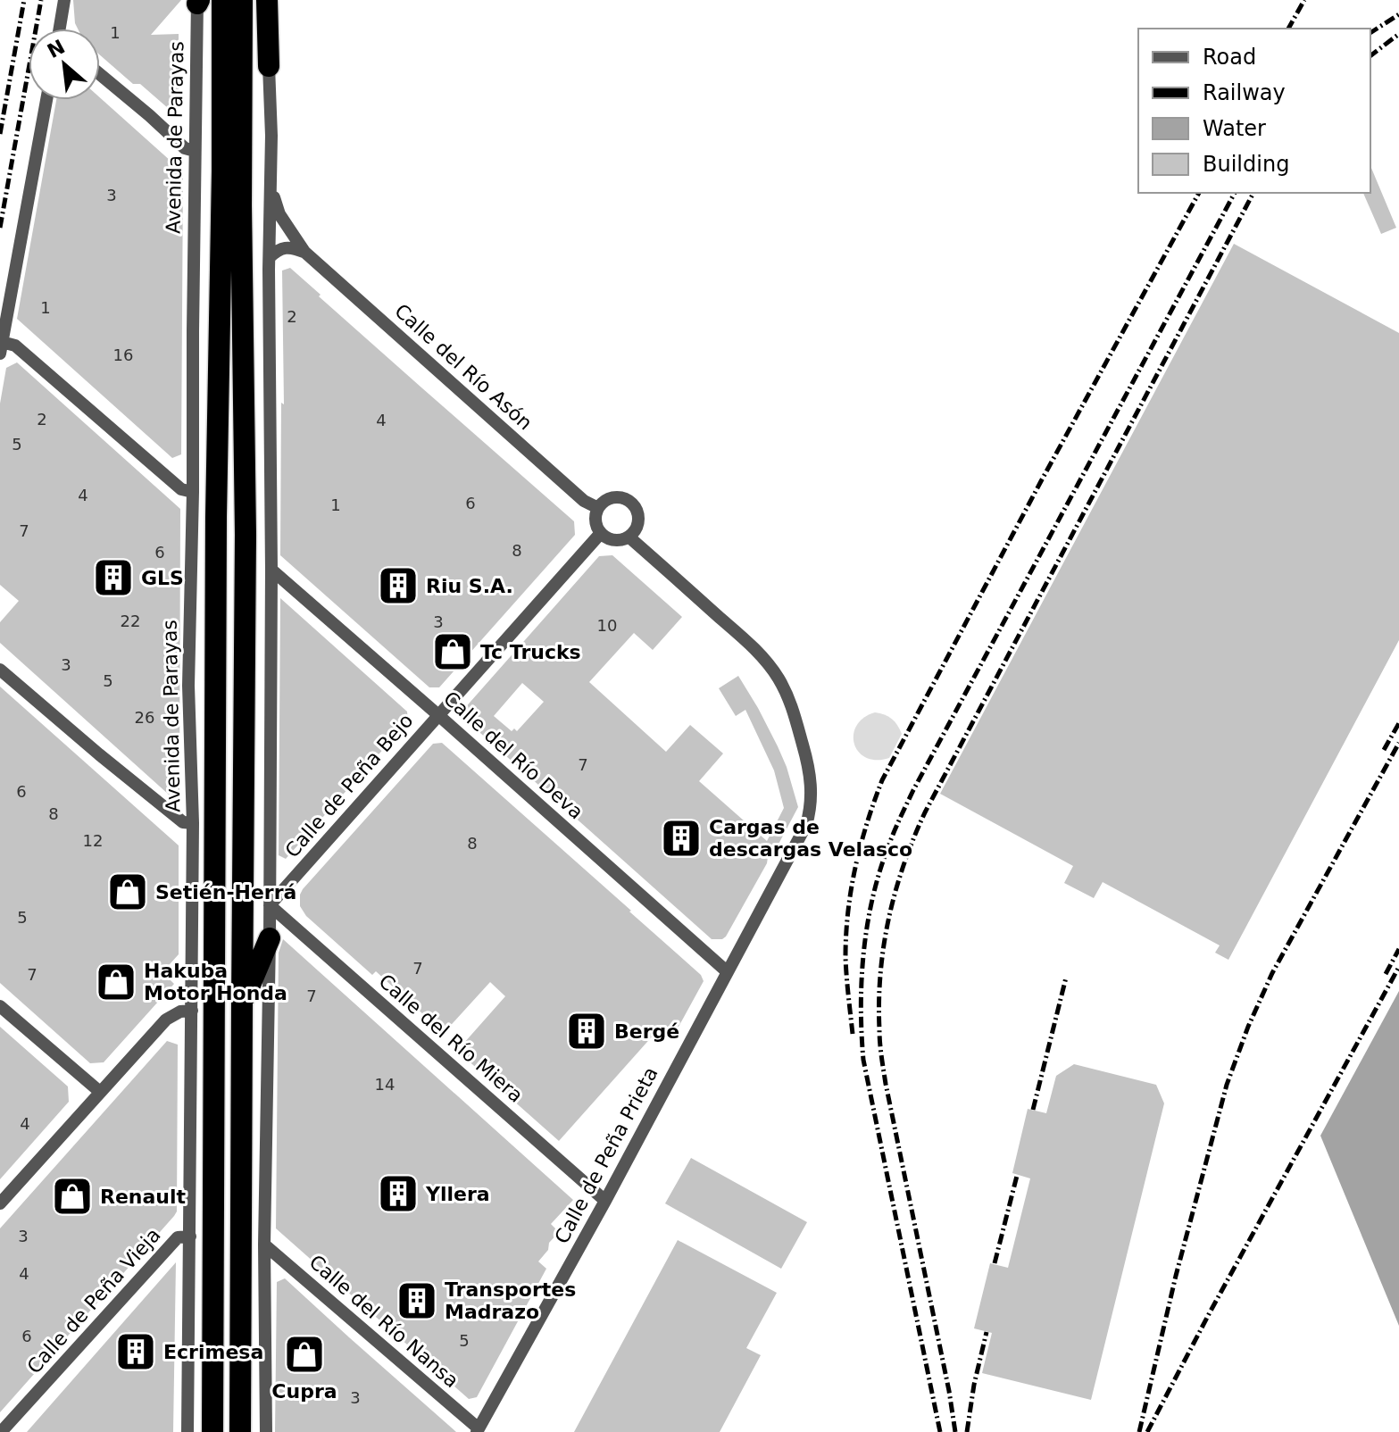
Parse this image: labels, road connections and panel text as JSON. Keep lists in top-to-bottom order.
{
  "streets": {
    "street": [
      "Avenida de Parayas",
      "Calle del Río Asón",
      "Calle del Río Deva",
      "Calle de Peña Bejo",
      "Calle del Río Miera",
      "Calle de Peña Prieta",
      "Calle de Peña Vieja",
      "Calle del Río Nansa"
    ]
  },
  "crossings": [
    ["Avenida de Parayas", "Calle de Peña Vieja"],
    ["Calle del Río Asón", "Calle de Peña Bejo"],
    ["Calle del Río Asón", "Calle de Peña Prieta"],
    ["Calle del Río Deva", "Calle de Peña Bejo"],
    ["Calle del Río Deva", "Calle de Peña Prieta"],
    ["Calle de Peña Bejo", "Calle del Río Miera"],
    ["Calle de Peña Bejo", "Calle de Peña Prieta"],
    ["Calle del Río Miera", "Calle de Peña Prieta"],
    ["Calle de Peña Prieta", "Calle del Río Nansa"]
  ],
  "places": {
    "building": [
      "GLS",
      "Riu S.A.",
      "Cargas de descargas Velasco",
      "Bergé",
      "Yllera",
      "Transportes Madrazo",
      "Ecrimesa"
    ],
    "shop": [
      "Tc Trucks",
      "Setién-Herrá",
      "Hakuba Motor Honda",
      "Renault",
      "Cupra"
    ]
  },
  "house_numbers": [
    "1",
    "3",
    "1",
    "2",
    "16",
    "2",
    "4",
    "5",
    "4",
    "6",
    "1",
    "7",
    "8",
    "6",
    "22",
    "3",
    "10",
    "3",
    "5",
    "26",
    "7",
    "6",
    "8",
    "12",
    "8",
    "5",
    "7",
    "7",
    "7",
    "14",
    "4",
    "3",
    "4",
    "6",
    "5",
    "3"
  ],
  "legend": [
    "Road",
    "Railway",
    "Water",
    "Building"
  ],
  "north": "top left"
}
